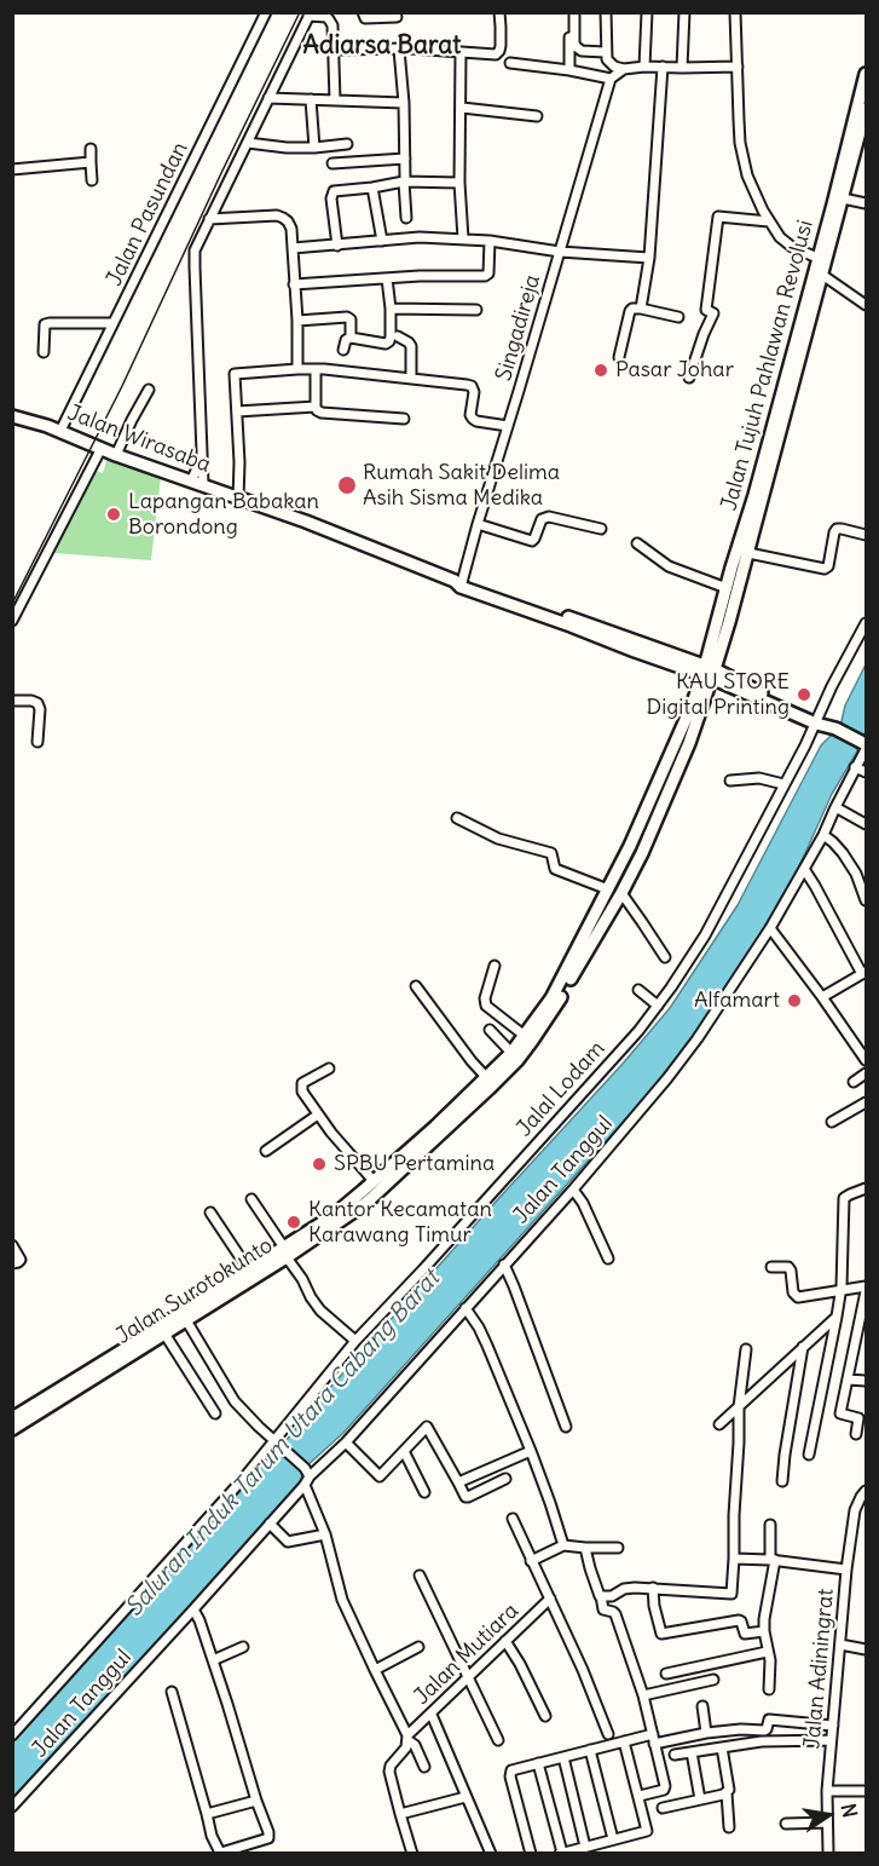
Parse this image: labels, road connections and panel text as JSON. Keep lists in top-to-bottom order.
{
  "streets": {
    "main road": ["Jalan Tujuh Pahlawan Revolusi", "Jalan Wirasaba", "Jalan Surotokunto"],
    "street": [
      "Jalan Pasundan",
      "Singadireja",
      "Jalal Lodam",
      "Jalan Tanggul",
      "Jalan Mutiara",
      "Jalan Adiningrat"
    ]
  },
  "crossings": [
    ["Jalan Pasundan", "Jalan Wirasaba"],
    ["Singadireja", "Jalan Wirasaba"],
    ["Jalan Tujuh Pahlawan Revolusi", "Jalan Wirasaba"],
    ["Jalan Tujuh Pahlawan Revolusi", "Jalan Surotokunto"],
    ["Jalan Wirasaba", "Jalal Lodam"],
    ["Jalan Wirasaba", "Jalan Tanggul"],
    ["Jalan Wirasaba", "Jalan Surotokunto"]
  ],
  "districts": ["Adiarsa Barat"],
  "water": ["Saluran Induk Tarum Utara Cabang Barat"],
  "places": [
    "Pasar Johar",
    "Rumah Sakit Delima Asih Sisma Medika",
    "Lapangan Babakan Borondong",
    "KAU STORE Digital Printing",
    "Alfamart",
    "SPBU Pertamina",
    "Kantor Kecamatan Karawang Timur"
  ],
  "north": "right"
}
